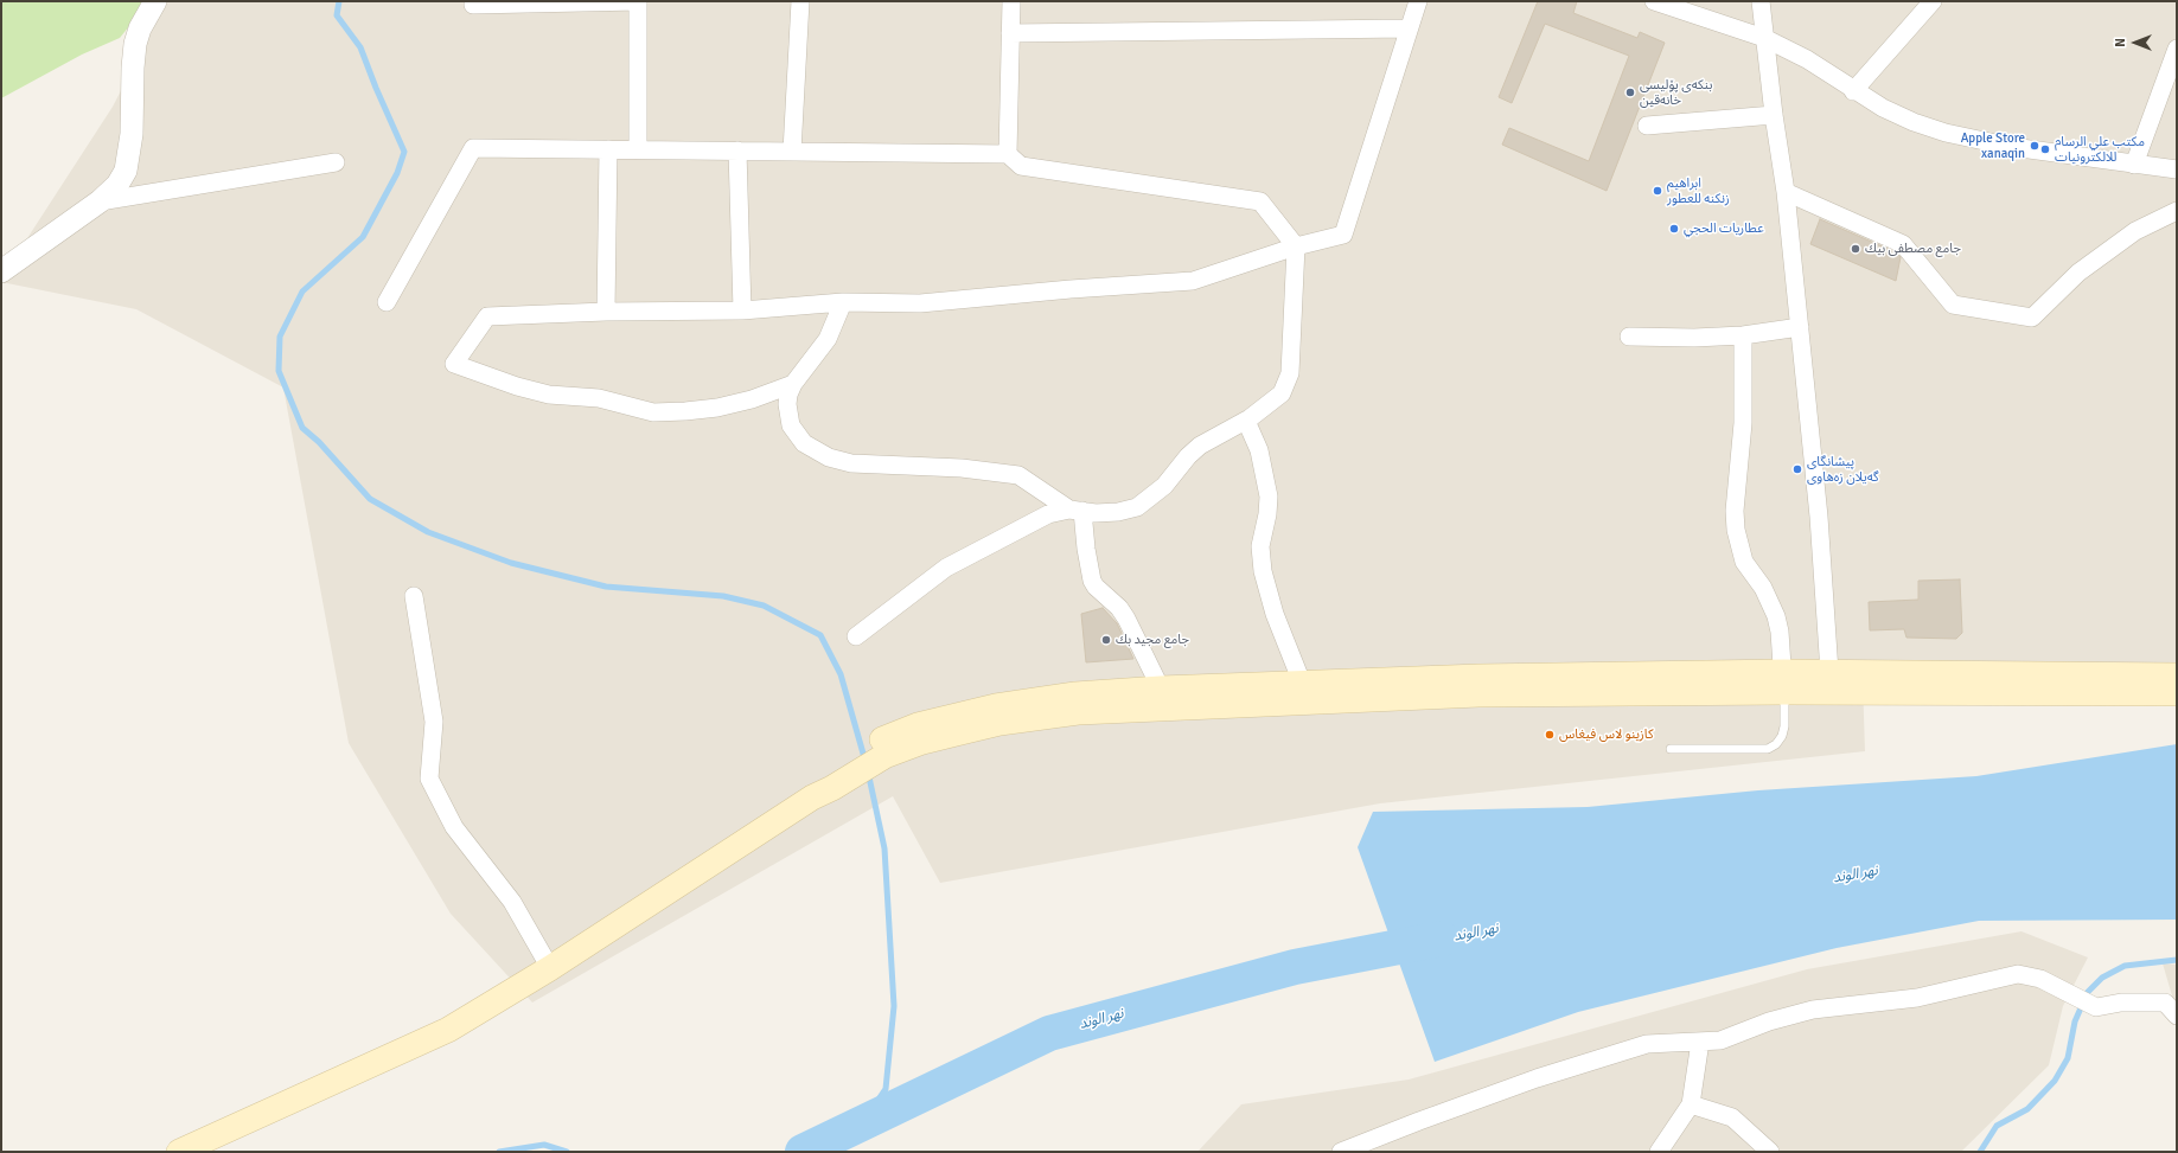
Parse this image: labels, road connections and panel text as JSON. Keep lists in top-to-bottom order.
{
  "water": ["نهر الوند"],
  "places": [
    "بنکەی پۆلیسی خانەقین",
    "Apple Store xanaqin",
    "مكتب علي الرسام للالكترونيات",
    "ابراهيم زنكنه للعطور",
    "عطاريات الحجي",
    "جامع مصطفى بيك",
    "پیشانگای گەیلان زەهاوی",
    "جامع مجيد بك",
    "كازينو لاس فيغاس"
  ],
  "north": "left"
}
